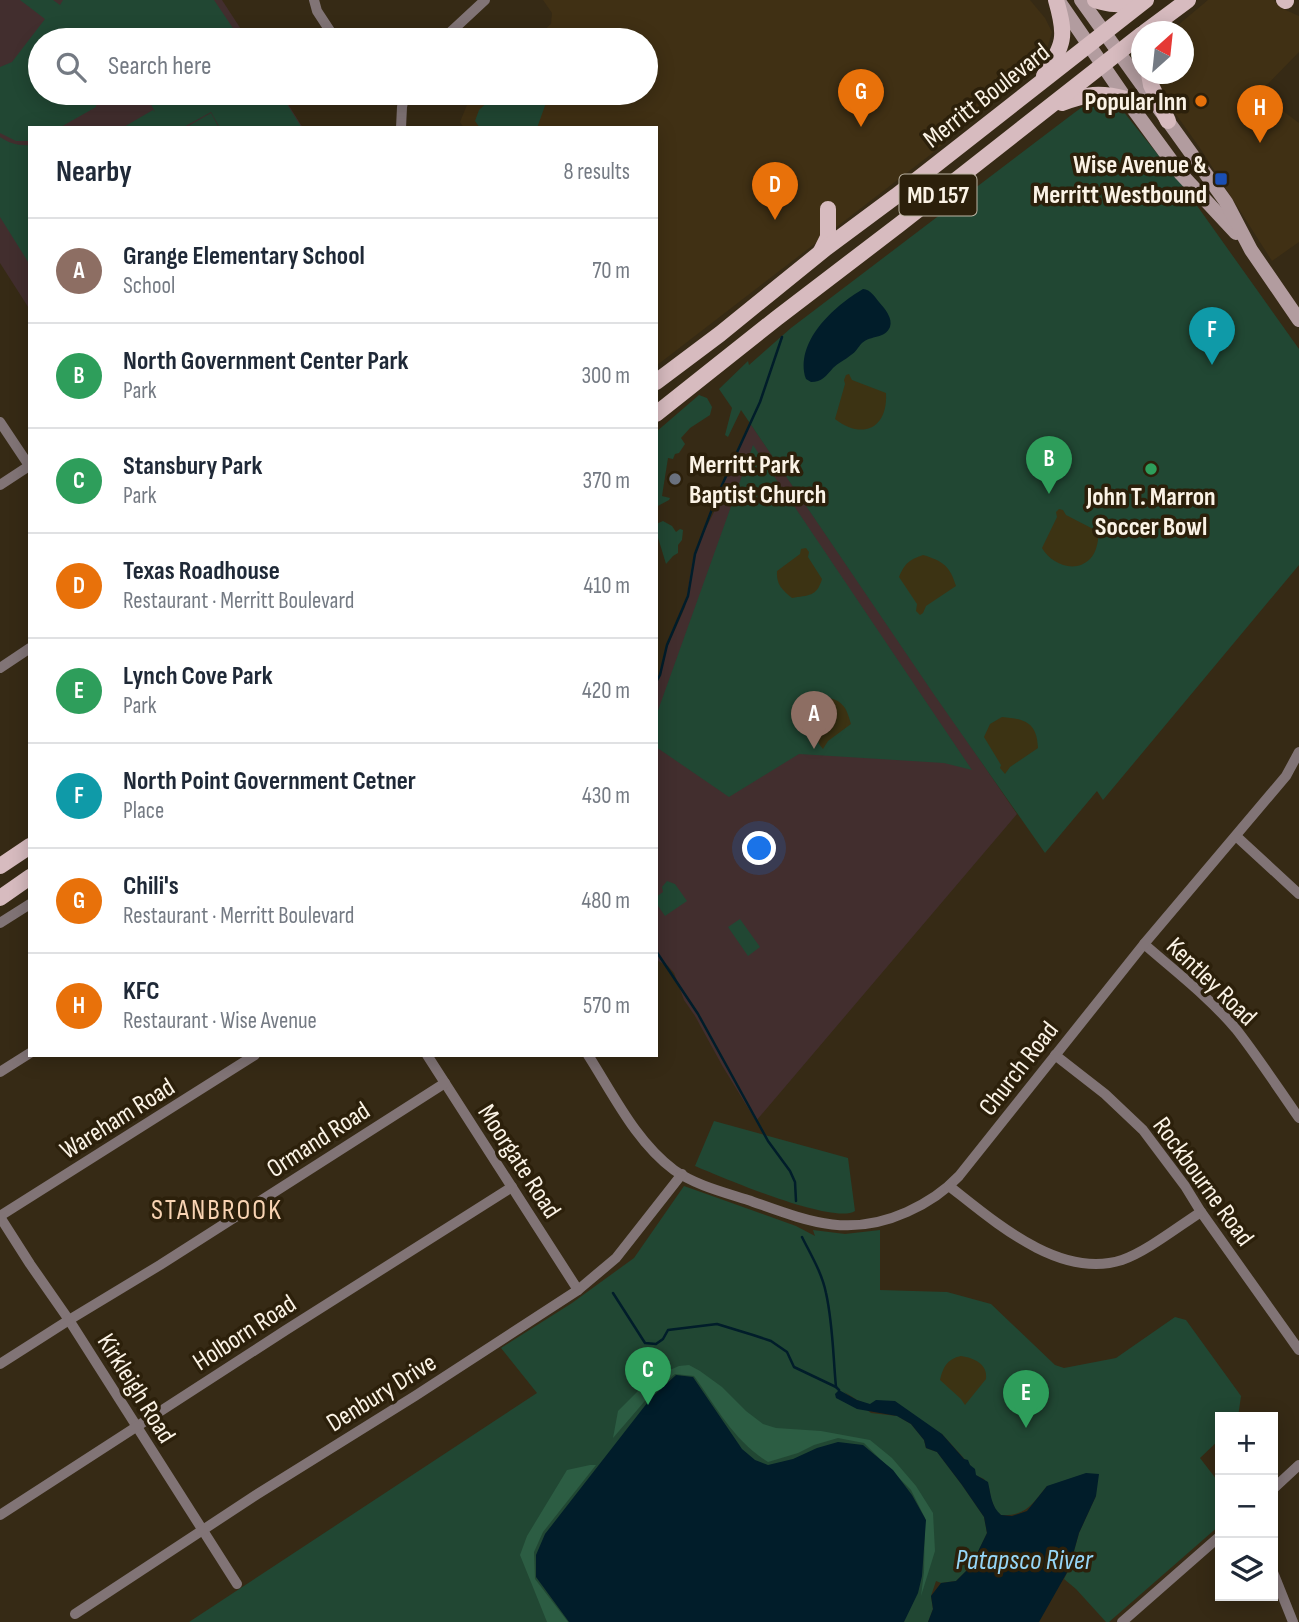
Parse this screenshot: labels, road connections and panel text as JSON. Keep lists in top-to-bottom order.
{
  "streets": {
    "main road": ["Merritt Boulevard", "MD 157"],
    "street": [
      "Kentley Road",
      "Church Road",
      "Wareham Road",
      "Ormand Road",
      "Moorgate Road",
      "Rockbourne Road",
      "Holborn Road",
      "Kirkleigh Road",
      "Denbury Drive"
    ]
  },
  "crossings": [
    ["Kentley Road", "Church Road"],
    ["Church Road", "Rockbourne Road"],
    ["Church Road", "Denbury Drive"],
    ["Wareham Road", "Kirkleigh Road"],
    ["Ormand Road", "Moorgate Road"],
    ["Ormand Road", "Kirkleigh Road"],
    ["Moorgate Road", "Holborn Road"],
    ["Moorgate Road", "Denbury Drive"],
    ["Holborn Road", "Kirkleigh Road"],
    ["Kirkleigh Road", "Denbury Drive"]
  ],
  "districts": ["STANBROOK"],
  "water": ["Patapsco River"],
  "places": {
    "other": ["Popular Inn", "John T. Marron Soccer Bowl", "Merritt Park Baptist Church"],
    "transit": ["Wise Avenue & Merritt Westbound"]
  },
  "north": "top right",
  "page": {
    "search": "Search here",
    "pins": [
      "G",
      "H",
      "D",
      "F",
      "B",
      "A",
      "C",
      "E"
    ],
    "heading": ["Nearby", "8 results"],
    "list": [
      {
        "mark": "A",
        "name": "Grange Elementary School",
        "note": "School",
        "value": "70 m"
      },
      {
        "mark": "B",
        "name": "North Government Center Park",
        "note": "Park",
        "value": "300 m"
      },
      {
        "mark": "C",
        "name": "Stansbury Park",
        "note": "Park",
        "value": "370 m"
      },
      {
        "mark": "D",
        "name": "Texas Roadhouse",
        "note": "Restaurant · Merritt Boulevard",
        "value": "410 m"
      },
      {
        "mark": "E",
        "name": "Lynch Cove Park",
        "note": "Park",
        "value": "420 m"
      },
      {
        "mark": "F",
        "name": "North Point Government Cetner",
        "note": "Place",
        "value": "430 m"
      },
      {
        "mark": "G",
        "name": "Chili's",
        "note": "Restaurant · Merritt Boulevard",
        "value": "480 m"
      },
      {
        "mark": "H",
        "name": "KFC",
        "note": "Restaurant · Wise Avenue",
        "value": "570 m"
      }
    ],
    "map_buttons": ["+", "−"]
  }
}
